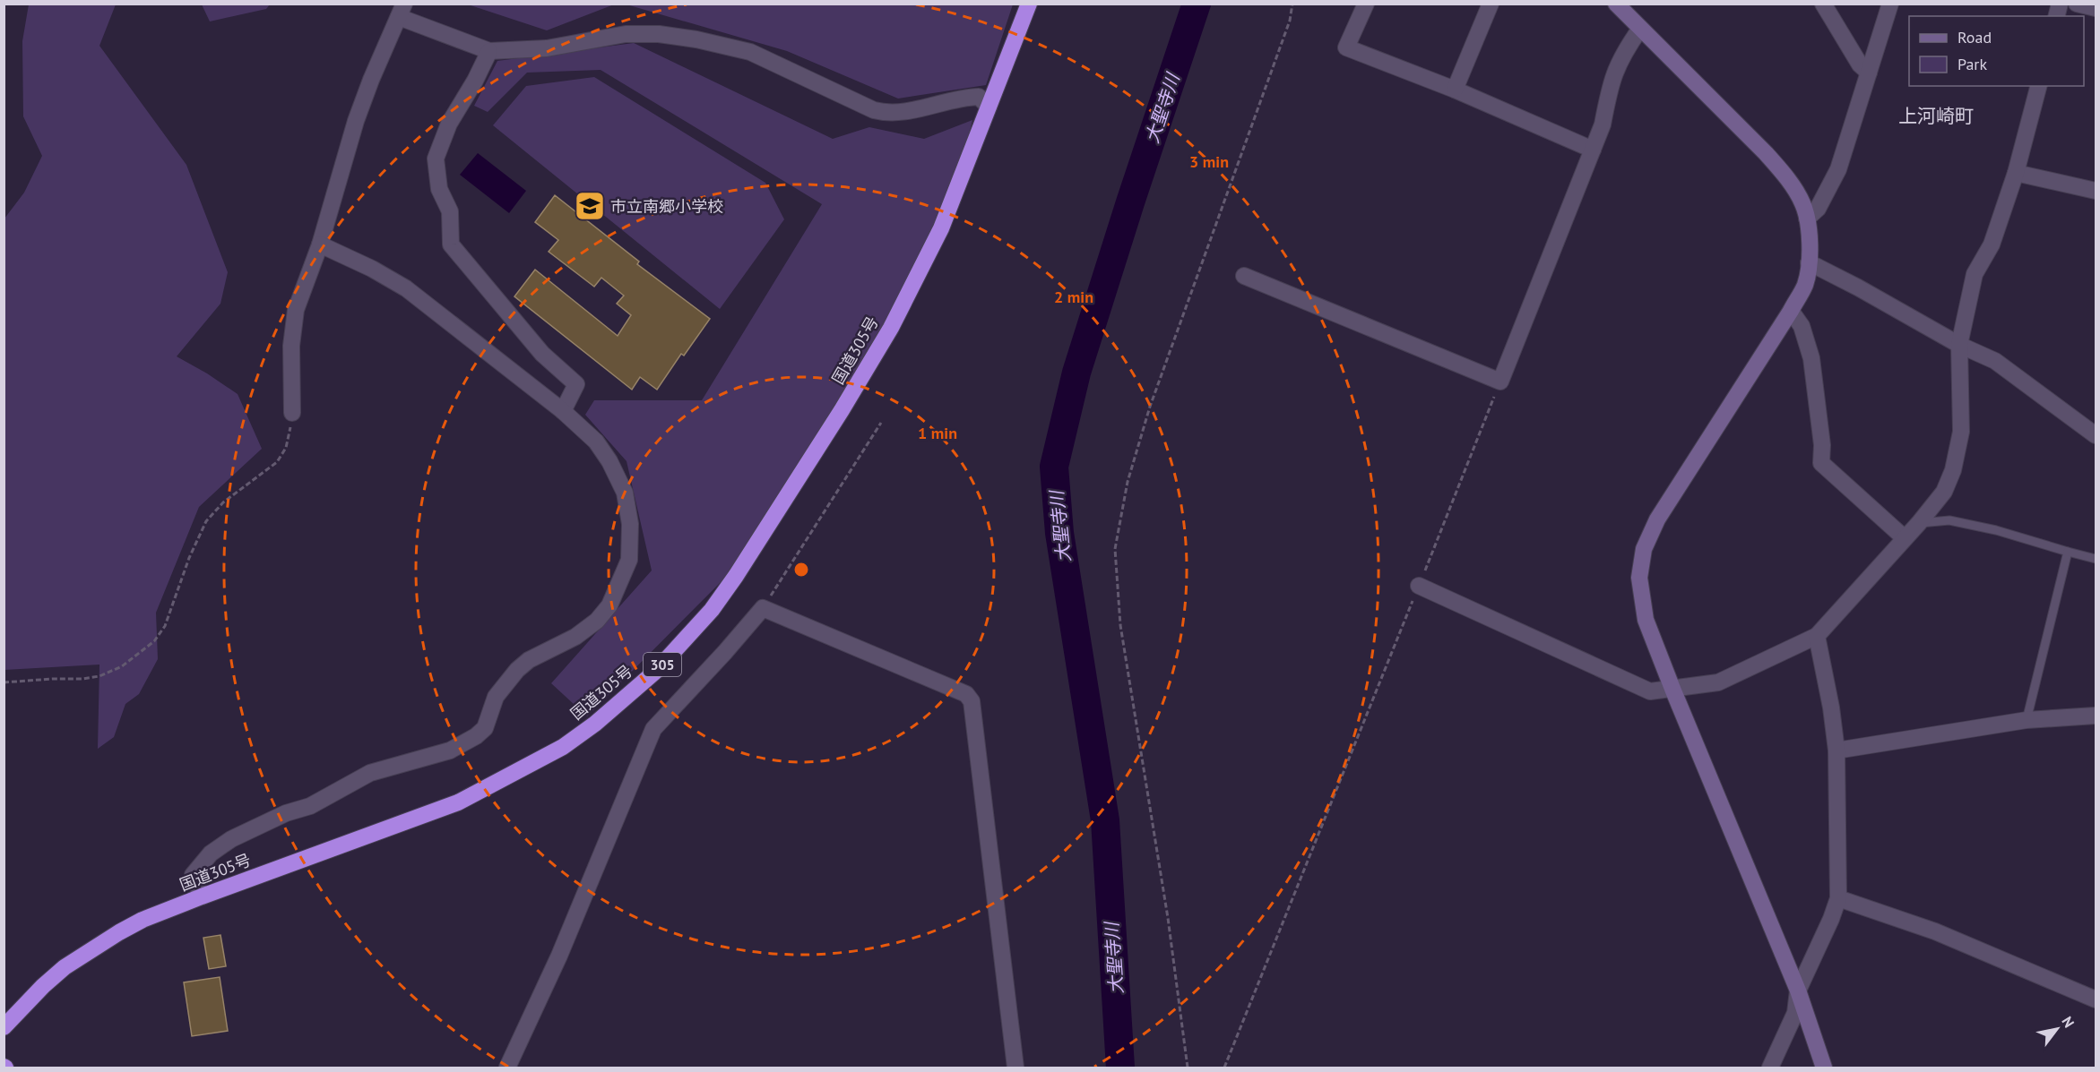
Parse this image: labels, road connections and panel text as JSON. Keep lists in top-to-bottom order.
{
  "streets": {
    "highway": ["国道305号", "305"]
  },
  "districts": ["上河崎町"],
  "water": ["大聖寺川"],
  "places": {
    "school or university": ["市立南郷小学校"]
  },
  "legend": ["Road", "Park"],
  "north": "top right",
  "rings": ["3 min", "2 min", "1 min"]
}
